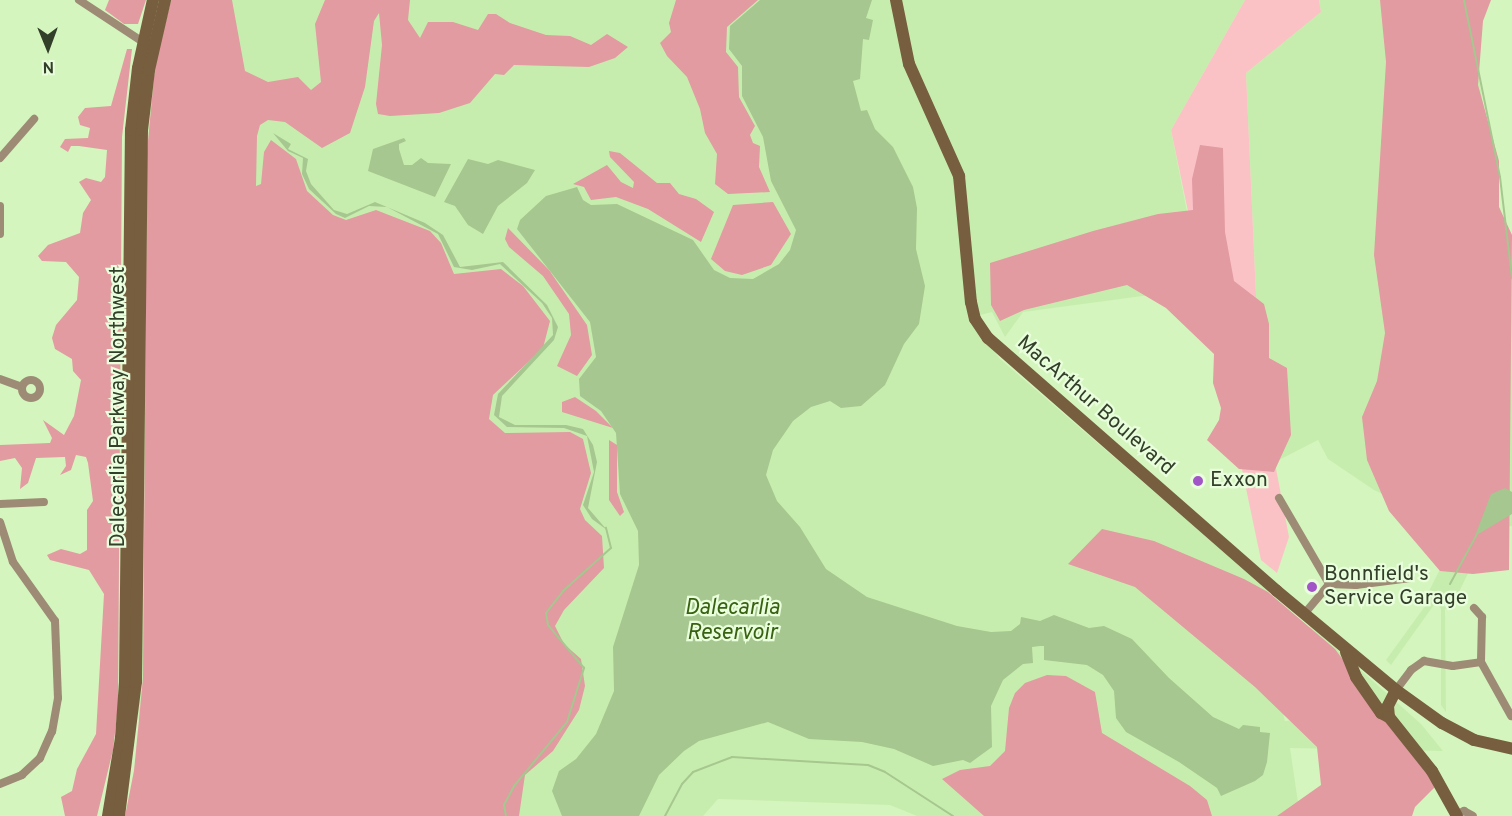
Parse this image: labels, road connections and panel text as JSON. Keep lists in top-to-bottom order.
{
  "streets": {
    "main road": ["MacArthur Boulevard", "Dalecarlia Parkway Northwest"]
  },
  "water": ["Dalecarlia Reservoir"],
  "places": ["Exxon", "Bonnfield's Service Garage"],
  "north": "bottom"
}
